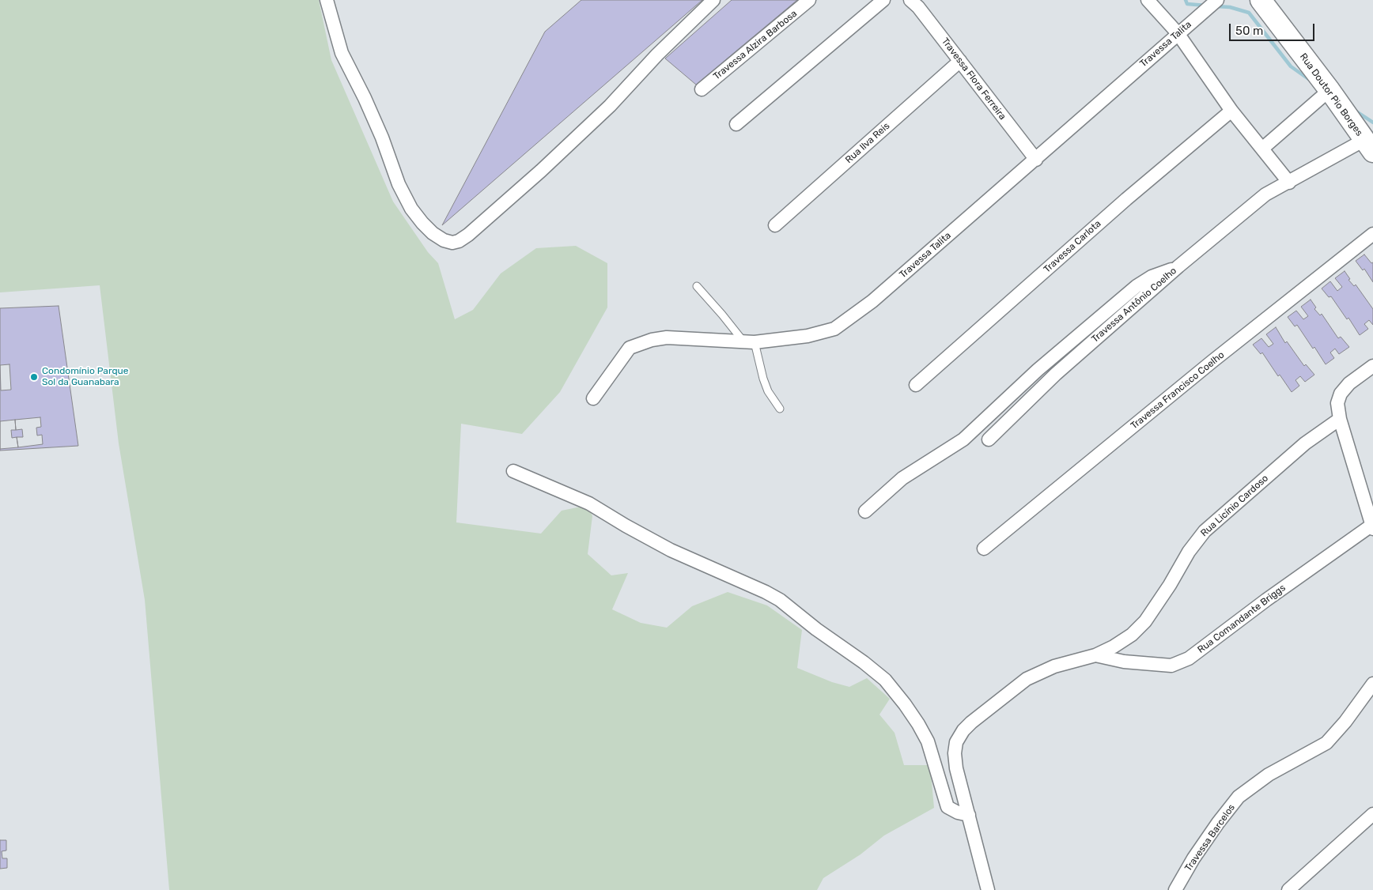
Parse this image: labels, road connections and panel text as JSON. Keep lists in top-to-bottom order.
{
  "streets": {
    "main road": ["Rua Doutor Pio Borges"],
    "street": [
      "Travessa Talita",
      "Travessa Alzira Barbosa",
      "Travessa Flora Ferreira",
      "Rua Ilva Reis",
      "Travessa Carlota",
      "Travessa Antônio Coelho",
      "Travessa Francisco Coelho",
      "Rua Licínio Cardoso",
      "Rua Comandante Briggs",
      "Travessa Barcelos"
    ]
  },
  "crossings": [
    ["Travessa Talita", "Travessa Flora Ferreira"],
    ["Travessa Flora Ferreira", "Rua Ilva Reis"],
    ["Rua Doutor Pio Borges", "Travessa Antônio Coelho"],
    ["Rua Licínio Cardoso", "Rua Comandante Briggs"]
  ],
  "places": ["Condomínio Parque Sol da Guanabara"],
  "scale_bar": "50 m"
}
